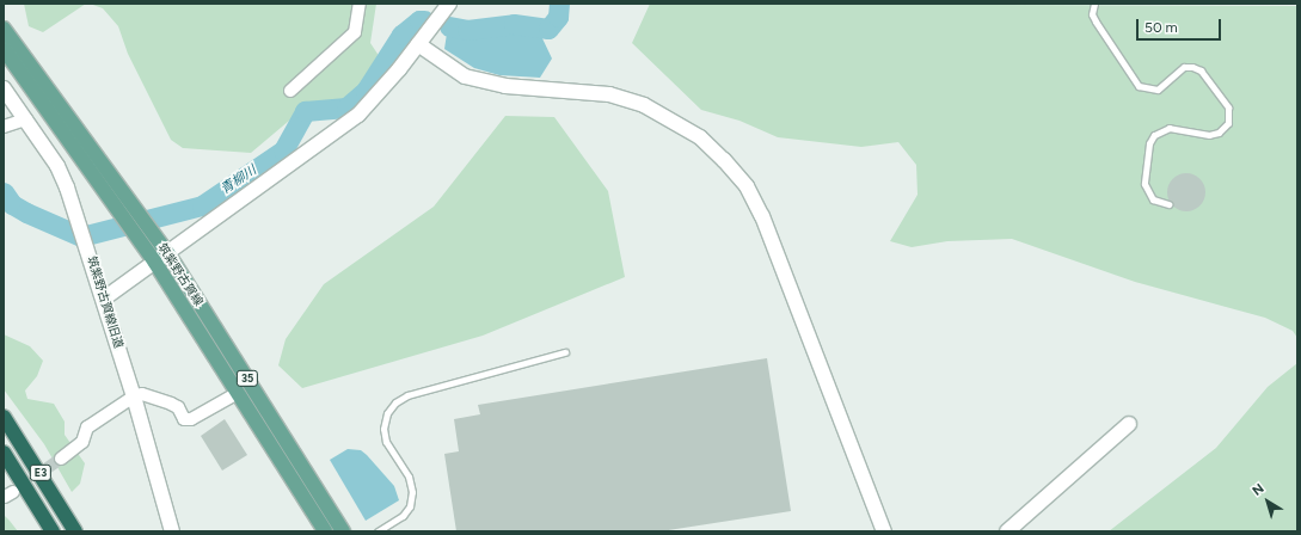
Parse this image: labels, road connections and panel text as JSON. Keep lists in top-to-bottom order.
{
  "streets": {
    "highway": ["E3"],
    "main road": ["筑紫野古賀線", "35"],
    "street": ["筑紫野古賀線旧道"]
  },
  "water": ["青柳川"],
  "scale_bar": "50 m",
  "north": "top left"
}
